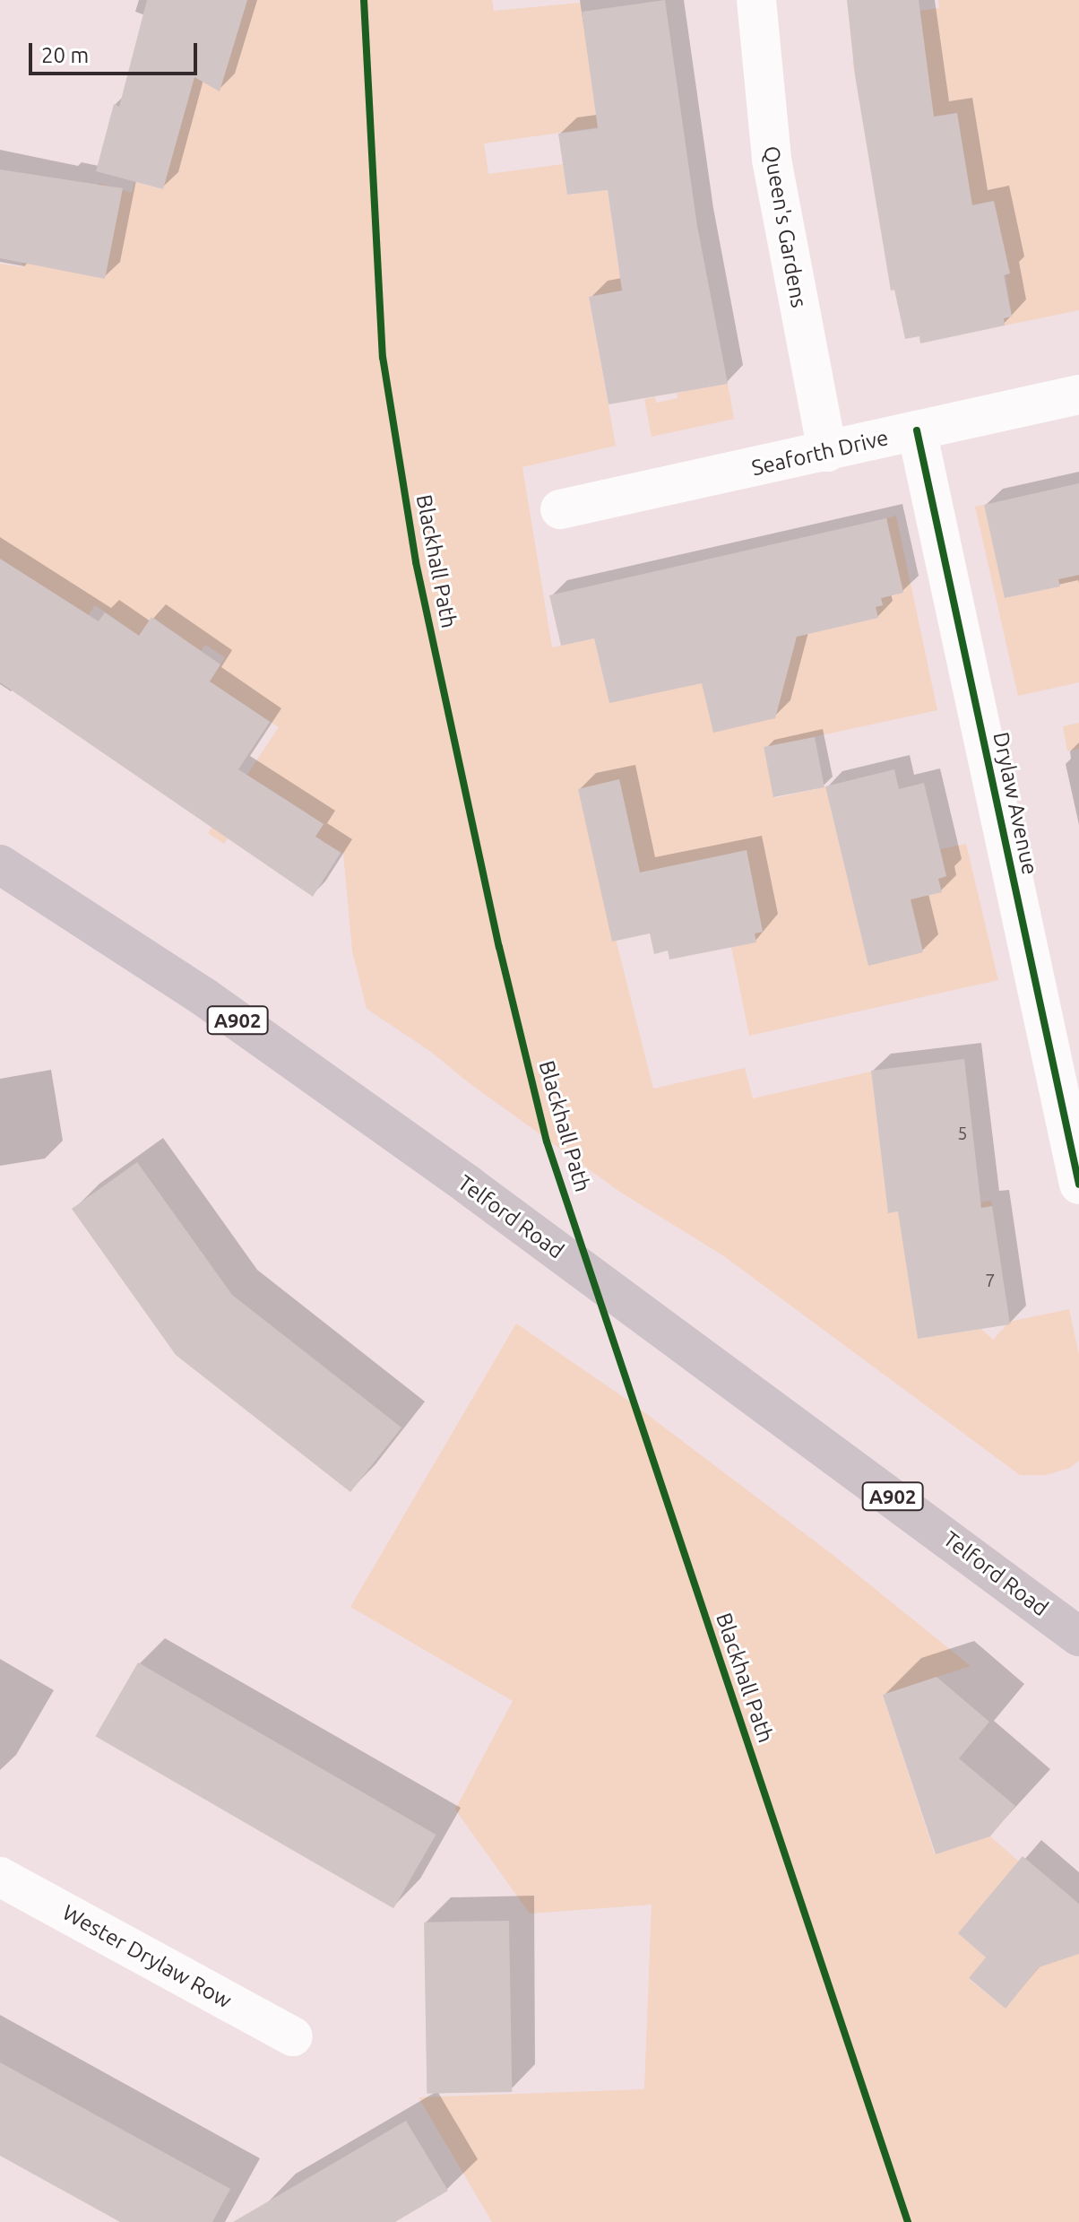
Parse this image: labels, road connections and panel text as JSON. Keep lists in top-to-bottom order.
{
  "streets": {
    "main road": ["A902", "Telford Road"],
    "street": [
      "Queen's Gardens",
      "Seaforth Drive",
      "Drylaw Avenue",
      "Wester Drylaw Row"
    ],
    "cycle path": ["Blackhall Path"]
  },
  "crossings": [
    ["Queen's Gardens", "Seaforth Drive"],
    ["Seaforth Drive", "Drylaw Avenue"]
  ],
  "house_numbers": ["5", "7"],
  "scale_bar": "20 m"
}
